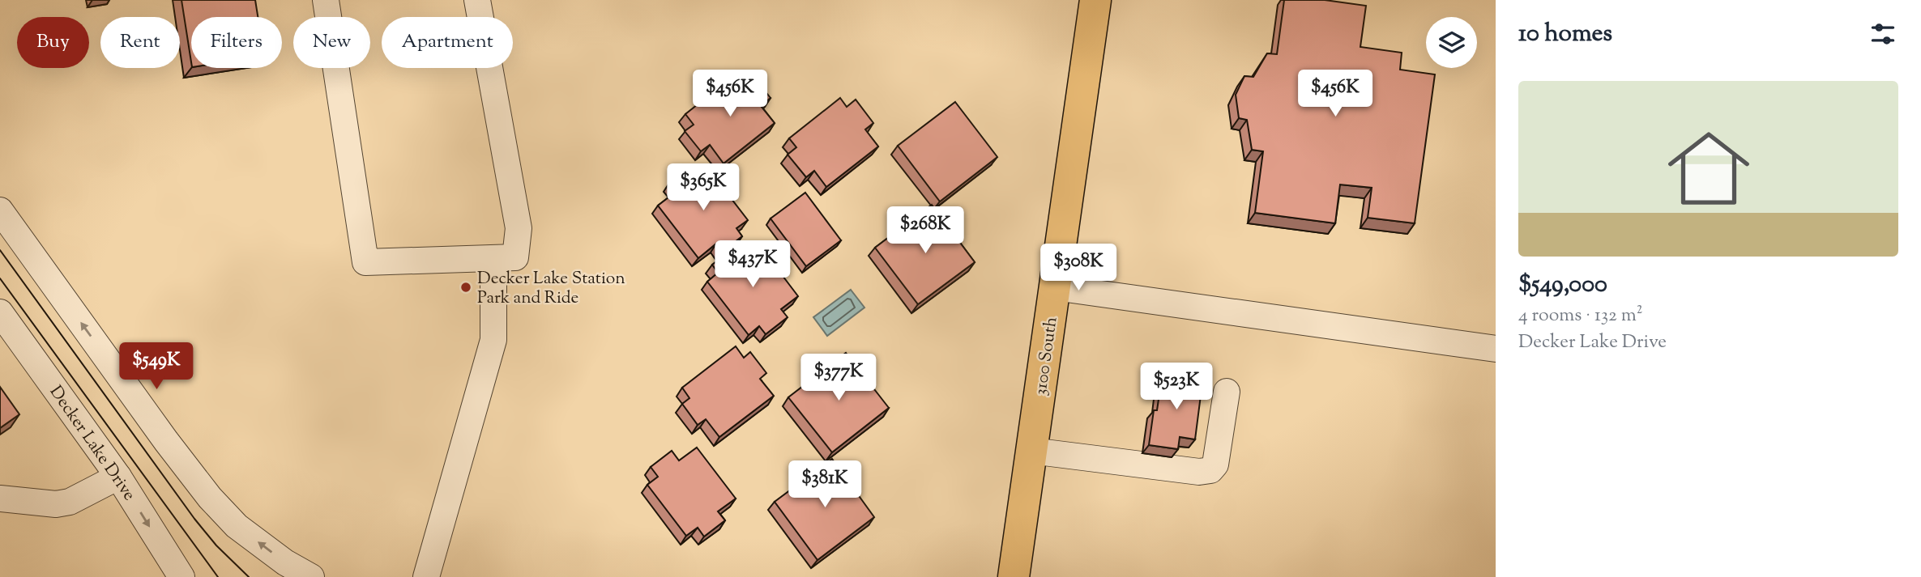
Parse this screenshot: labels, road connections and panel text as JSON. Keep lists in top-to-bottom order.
{
  "streets": {
    "main road": ["3100 South"],
    "street": ["Decker Lake Drive"]
  },
  "places": ["Decker Lake Station Park and Ride"],
  "page": {
    "heading": "10 homes",
    "chip": [
      "Buy",
      "Rent",
      "Filters",
      "New",
      "Apartment"
    ],
    "list": [
      {
        "name": "$549,000",
        "note": "4 rooms · 132 m² · Decker Lake Drive"
      }
    ],
    "price": [
      "$456K",
      "$456K",
      "$365K",
      "$268K",
      "$437K",
      "$308K",
      "$549K",
      "$377K",
      "$523K",
      "$381K"
    ]
  }
}
